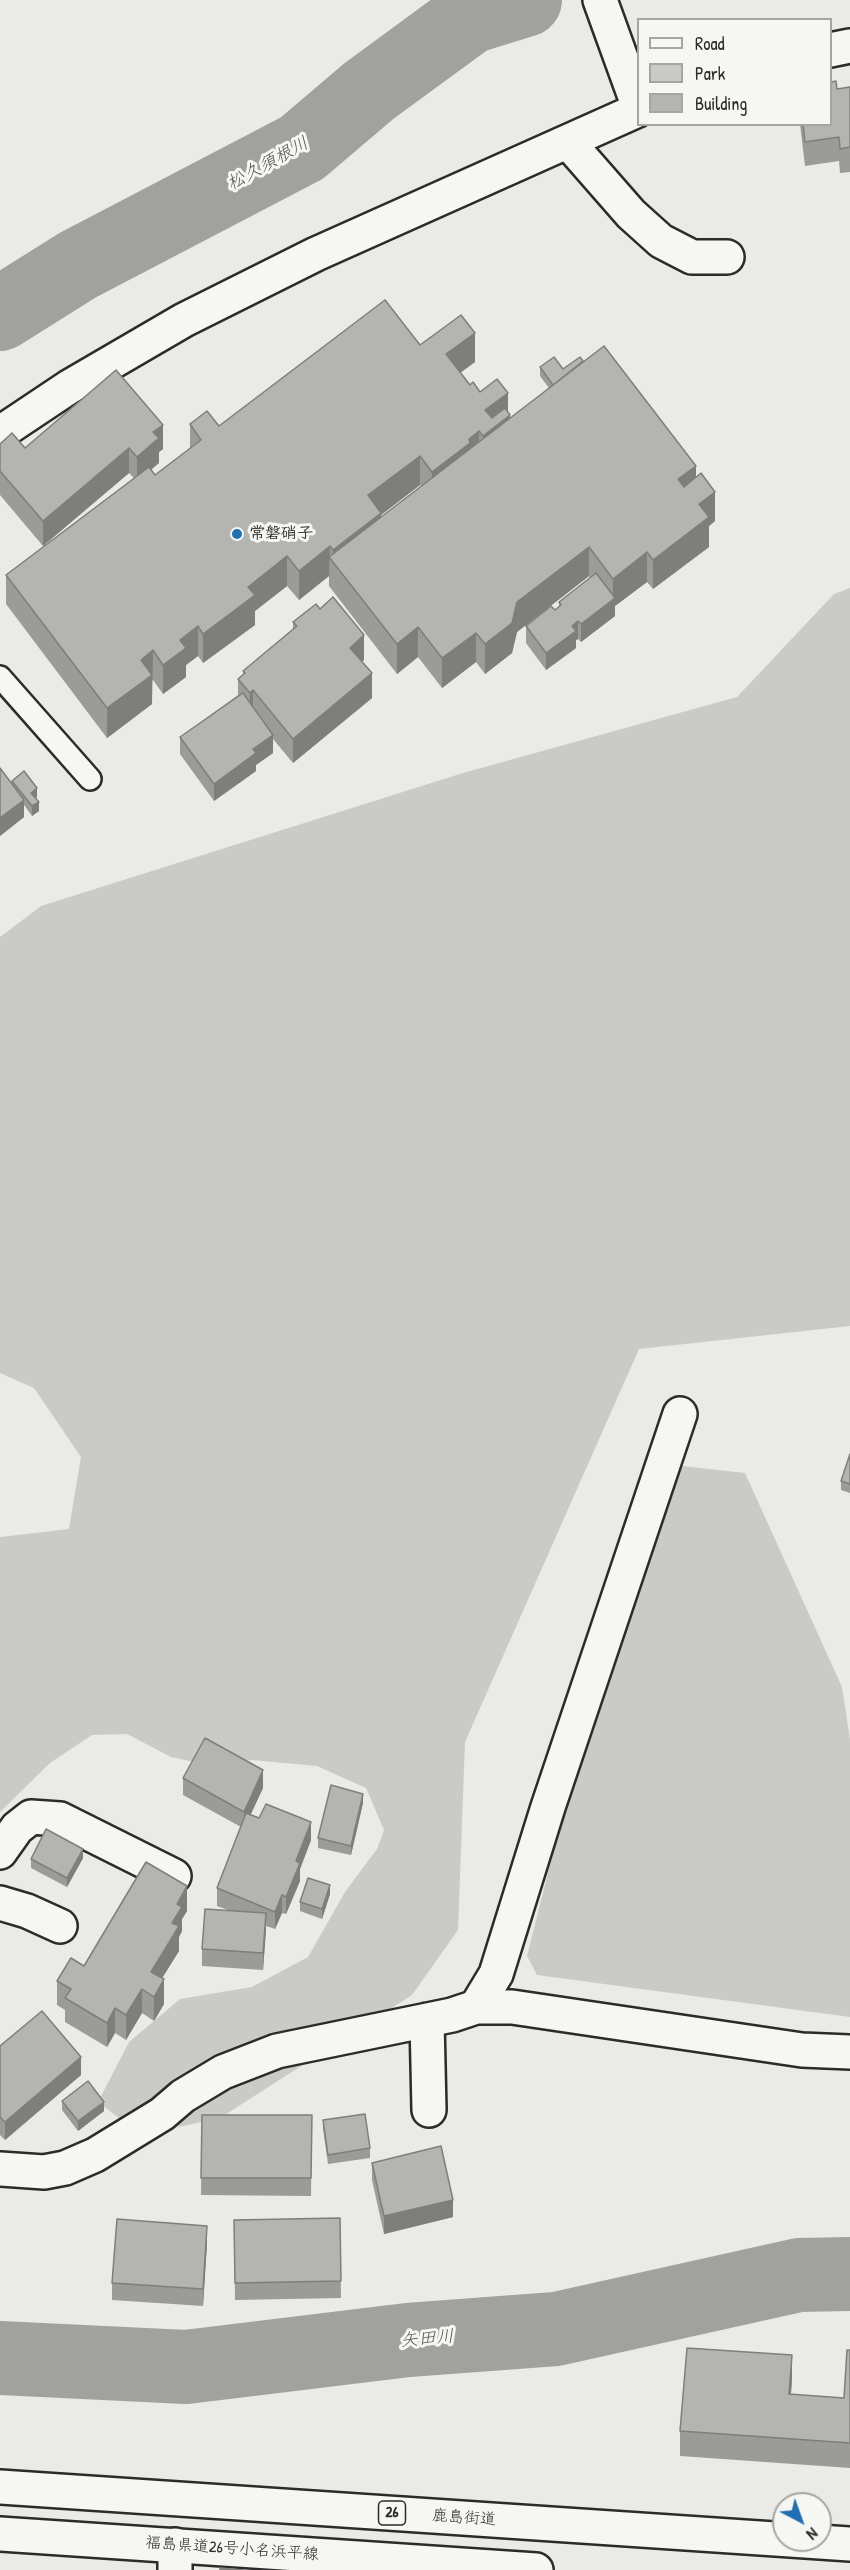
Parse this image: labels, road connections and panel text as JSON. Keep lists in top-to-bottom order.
{
  "streets": {
    "street": ["26", "鹿島街道", "福島県道26号小名浜平線"]
  },
  "water": ["松久須根川", "矢田川"],
  "places": ["常磐硝子"],
  "legend": ["Road", "Park", "Building"],
  "north": "bottom right"
}
